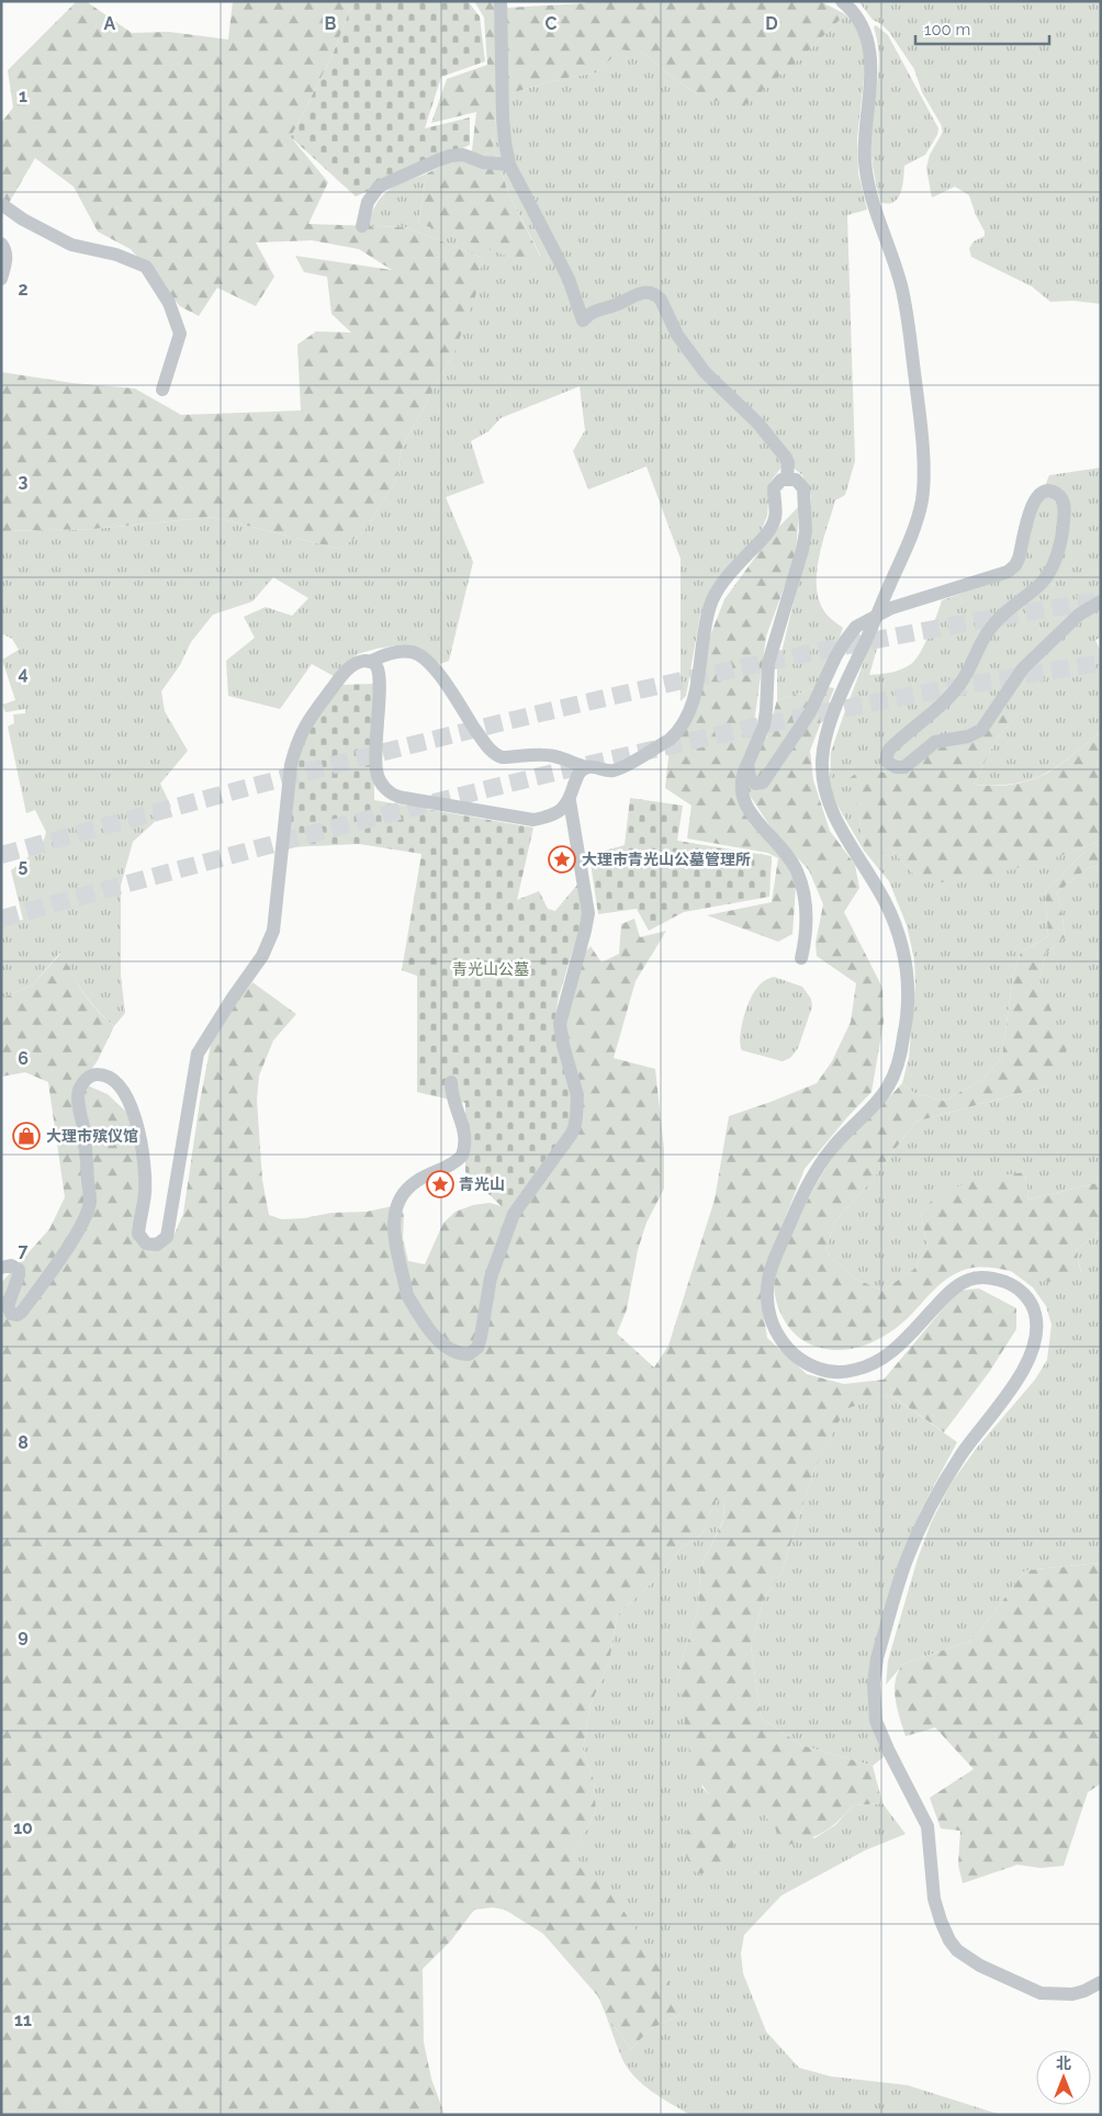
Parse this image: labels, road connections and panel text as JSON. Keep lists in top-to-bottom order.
{
  "parks": ["青光山公墓"],
  "places": {
    "place": ["大理市青光山公墓管理所", "青光山"],
    "shop": ["大理市殡仪馆"]
  },
  "scale_bar": "100 m",
  "north": "top",
  "grid": {
    "columns": [
      "A",
      "B",
      "C",
      "D"
    ],
    "rows": [
      "1",
      "2",
      "3",
      "4",
      "5",
      "6",
      "7",
      "8",
      "9",
      "10",
      "11"
    ]
  }
}
